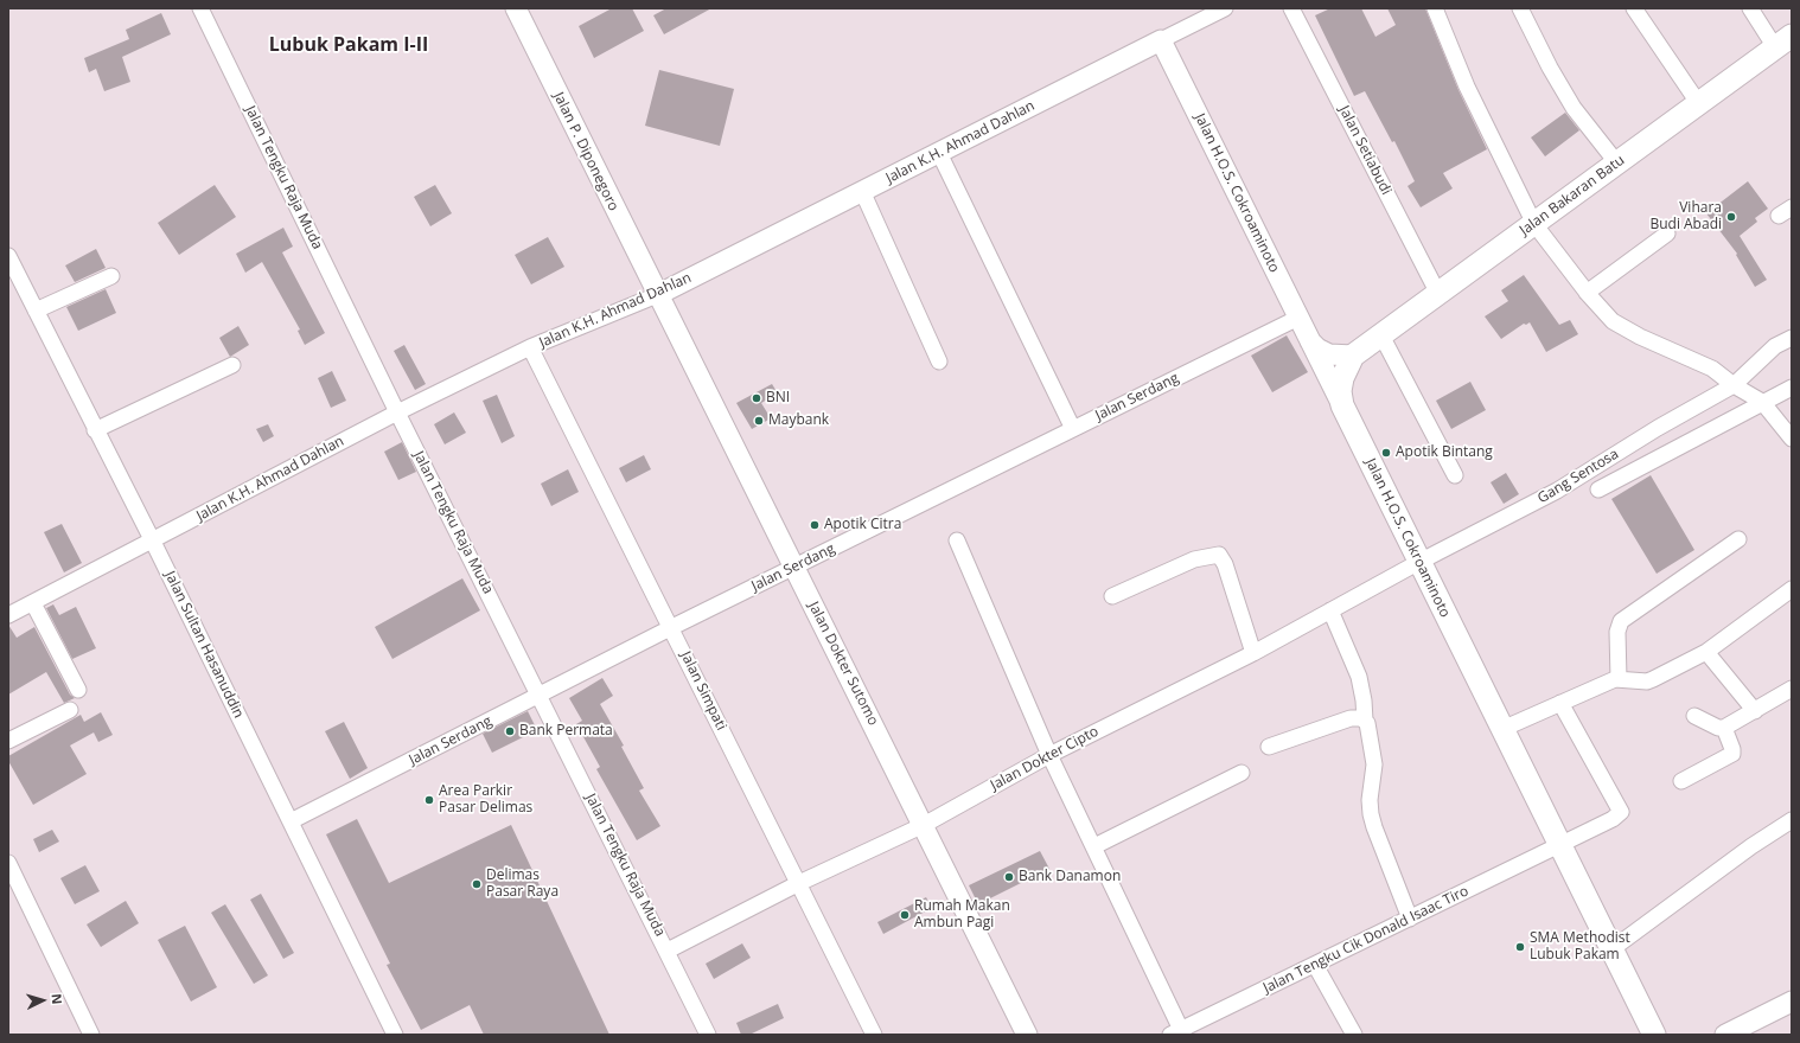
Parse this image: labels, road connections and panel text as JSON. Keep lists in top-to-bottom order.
{
  "streets": {
    "highway": ["Jalan H.O.S. Cokroaminoto", "Jalan Bakaran Batu"],
    "main road": ["Jalan K.H. Ahmad Dahlan", "Jalan P. Diponegoro", "Jalan Dokter Sutomo"],
    "street": [
      "Jalan Setiabudi",
      "Jalan Tengku Raja Muda",
      "Jalan Serdang",
      "Gang Sentosa",
      "Jalan Sultan Hasanuddin",
      "Jalan Simpati",
      "Jalan Dokter Cipto",
      "Jalan Tengku Cik Donald Isaac Tiro"
    ]
  },
  "crossings": [
    ["Jalan K.H. Ahmad Dahlan", "Jalan P. Diponegoro"],
    ["Jalan K.H. Ahmad Dahlan", "Jalan Tengku Raja Muda"],
    ["Jalan K.H. Ahmad Dahlan", "Jalan H.O.S. Cokroaminoto"],
    ["Jalan K.H. Ahmad Dahlan", "Jalan Sultan Hasanuddin"],
    ["Jalan K.H. Ahmad Dahlan", "Jalan Dokter Sutomo"],
    ["Jalan K.H. Ahmad Dahlan", "Jalan Simpati"],
    ["Jalan Setiabudi", "Jalan Bakaran Batu"],
    ["Jalan P. Diponegoro", "Jalan Dokter Sutomo"],
    ["Jalan Tengku Raja Muda", "Jalan Serdang"],
    ["Jalan Tengku Raja Muda", "Jalan Dokter Cipto"],
    ["Jalan H.O.S. Cokroaminoto", "Jalan Bakaran Batu"],
    ["Jalan H.O.S. Cokroaminoto", "Jalan Serdang"],
    ["Jalan H.O.S. Cokroaminoto", "Gang Sentosa"],
    ["Jalan H.O.S. Cokroaminoto", "Jalan Dokter Cipto"],
    ["Jalan H.O.S. Cokroaminoto", "Jalan Tengku Cik Donald Isaac Tiro"],
    ["Jalan Serdang", "Jalan Sultan Hasanuddin"],
    ["Jalan Serdang", "Jalan Dokter Sutomo"],
    ["Jalan Serdang", "Jalan Simpati"],
    ["Gang Sentosa", "Jalan Dokter Cipto"],
    ["Jalan Dokter Sutomo", "Jalan Dokter Cipto"],
    ["Jalan Simpati", "Jalan Dokter Cipto"]
  ],
  "districts": ["Lubuk Pakam I-II"],
  "places": [
    "Vihara Budi Abadi",
    "BNI",
    "Maybank",
    "Apotik Bintang",
    "Apotik Citra",
    "Bank Permata",
    "Area Parkir Pasar Delimas",
    "Bank Danamon",
    "Delimas Pasar Raya",
    "Rumah Makan Ambun Pagi",
    "SMA Methodist Lubuk Pakam"
  ],
  "north": "right"
}
